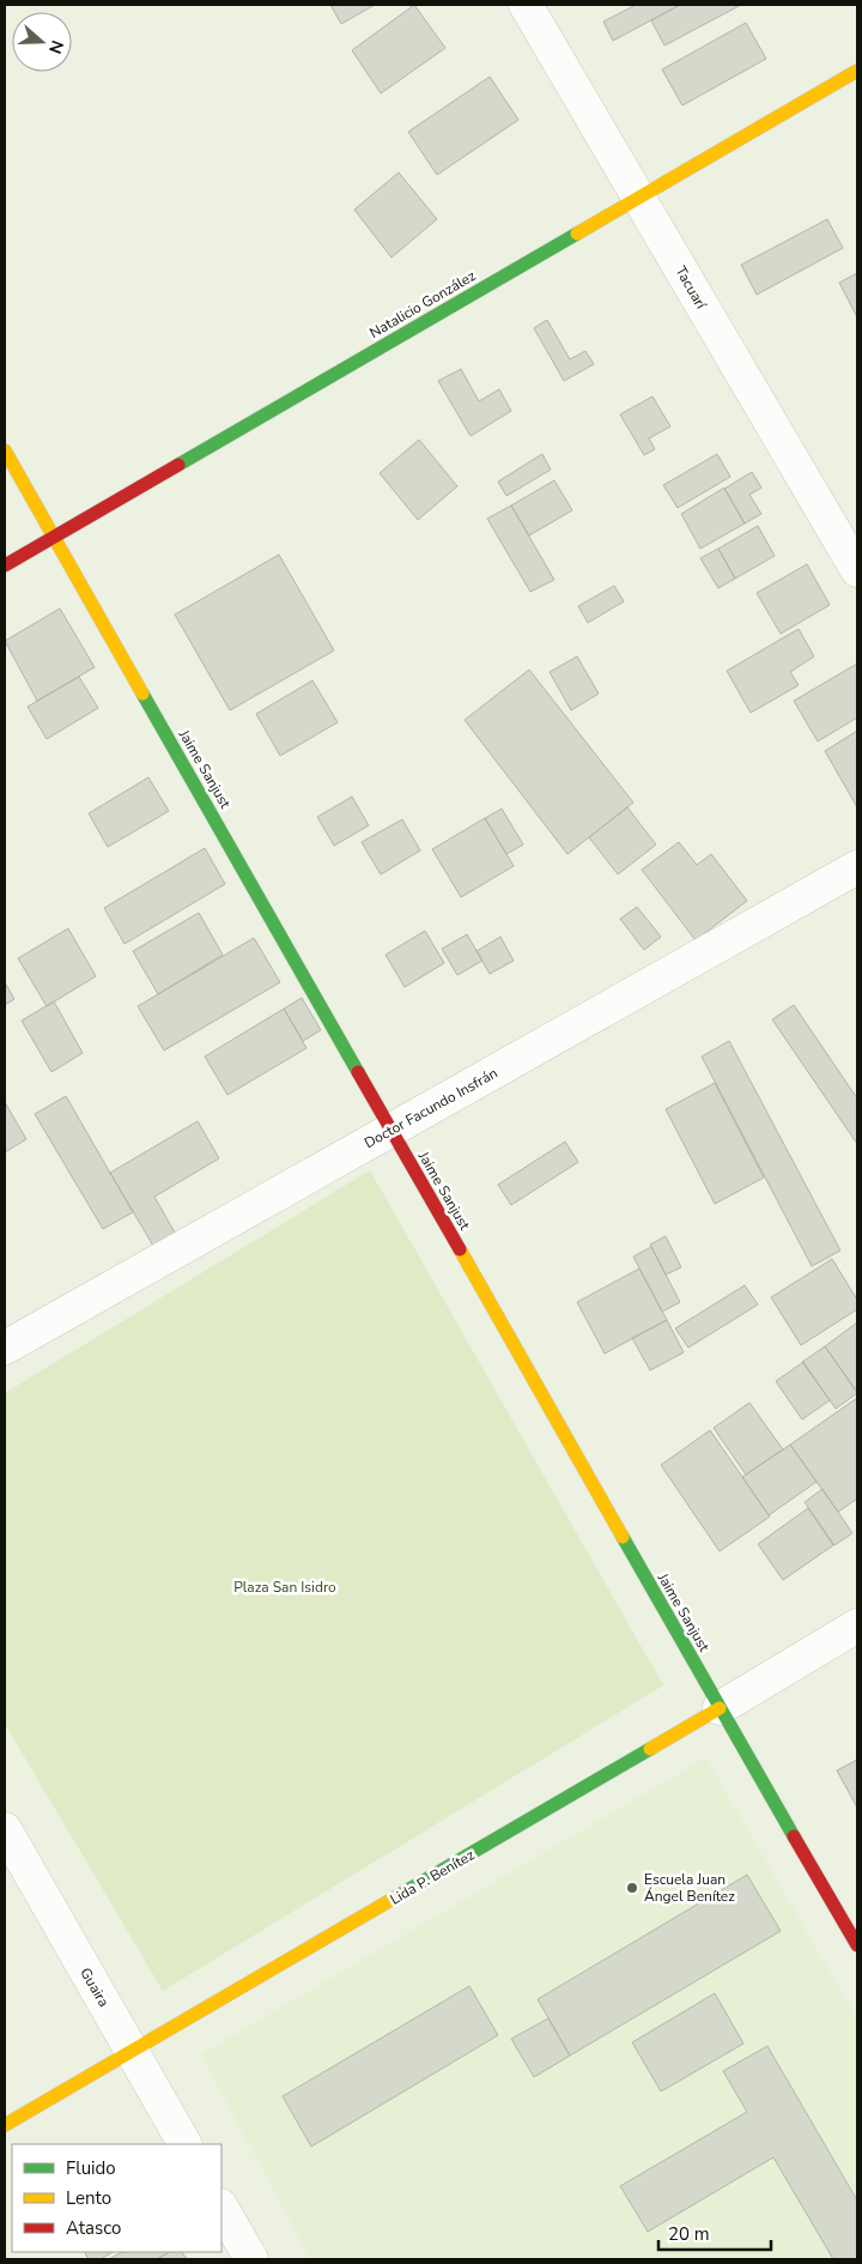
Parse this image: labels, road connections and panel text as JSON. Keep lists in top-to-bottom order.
{
  "streets": {
    "street": [
      "Tacuarí",
      "Natalicio González",
      "Jaime Sanjust",
      "Doctor Facundo Insfrán",
      "Lida P. Benítez",
      "Guaira"
    ]
  },
  "crossings": [
    ["Tacuarí", "Natalicio González"],
    ["Natalicio González", "Jaime Sanjust"],
    ["Jaime Sanjust", "Doctor Facundo Insfrán"],
    ["Jaime Sanjust", "Lida P. Benítez"],
    ["Lida P. Benítez", "Guaira"]
  ],
  "parks": ["Plaza San Isidro"],
  "places": ["Escuela Juan Ángel Benítez"],
  "legend": ["Fluido", "Lento", "Atasco"],
  "scale_bar": "20 m",
  "north": "right"
}
